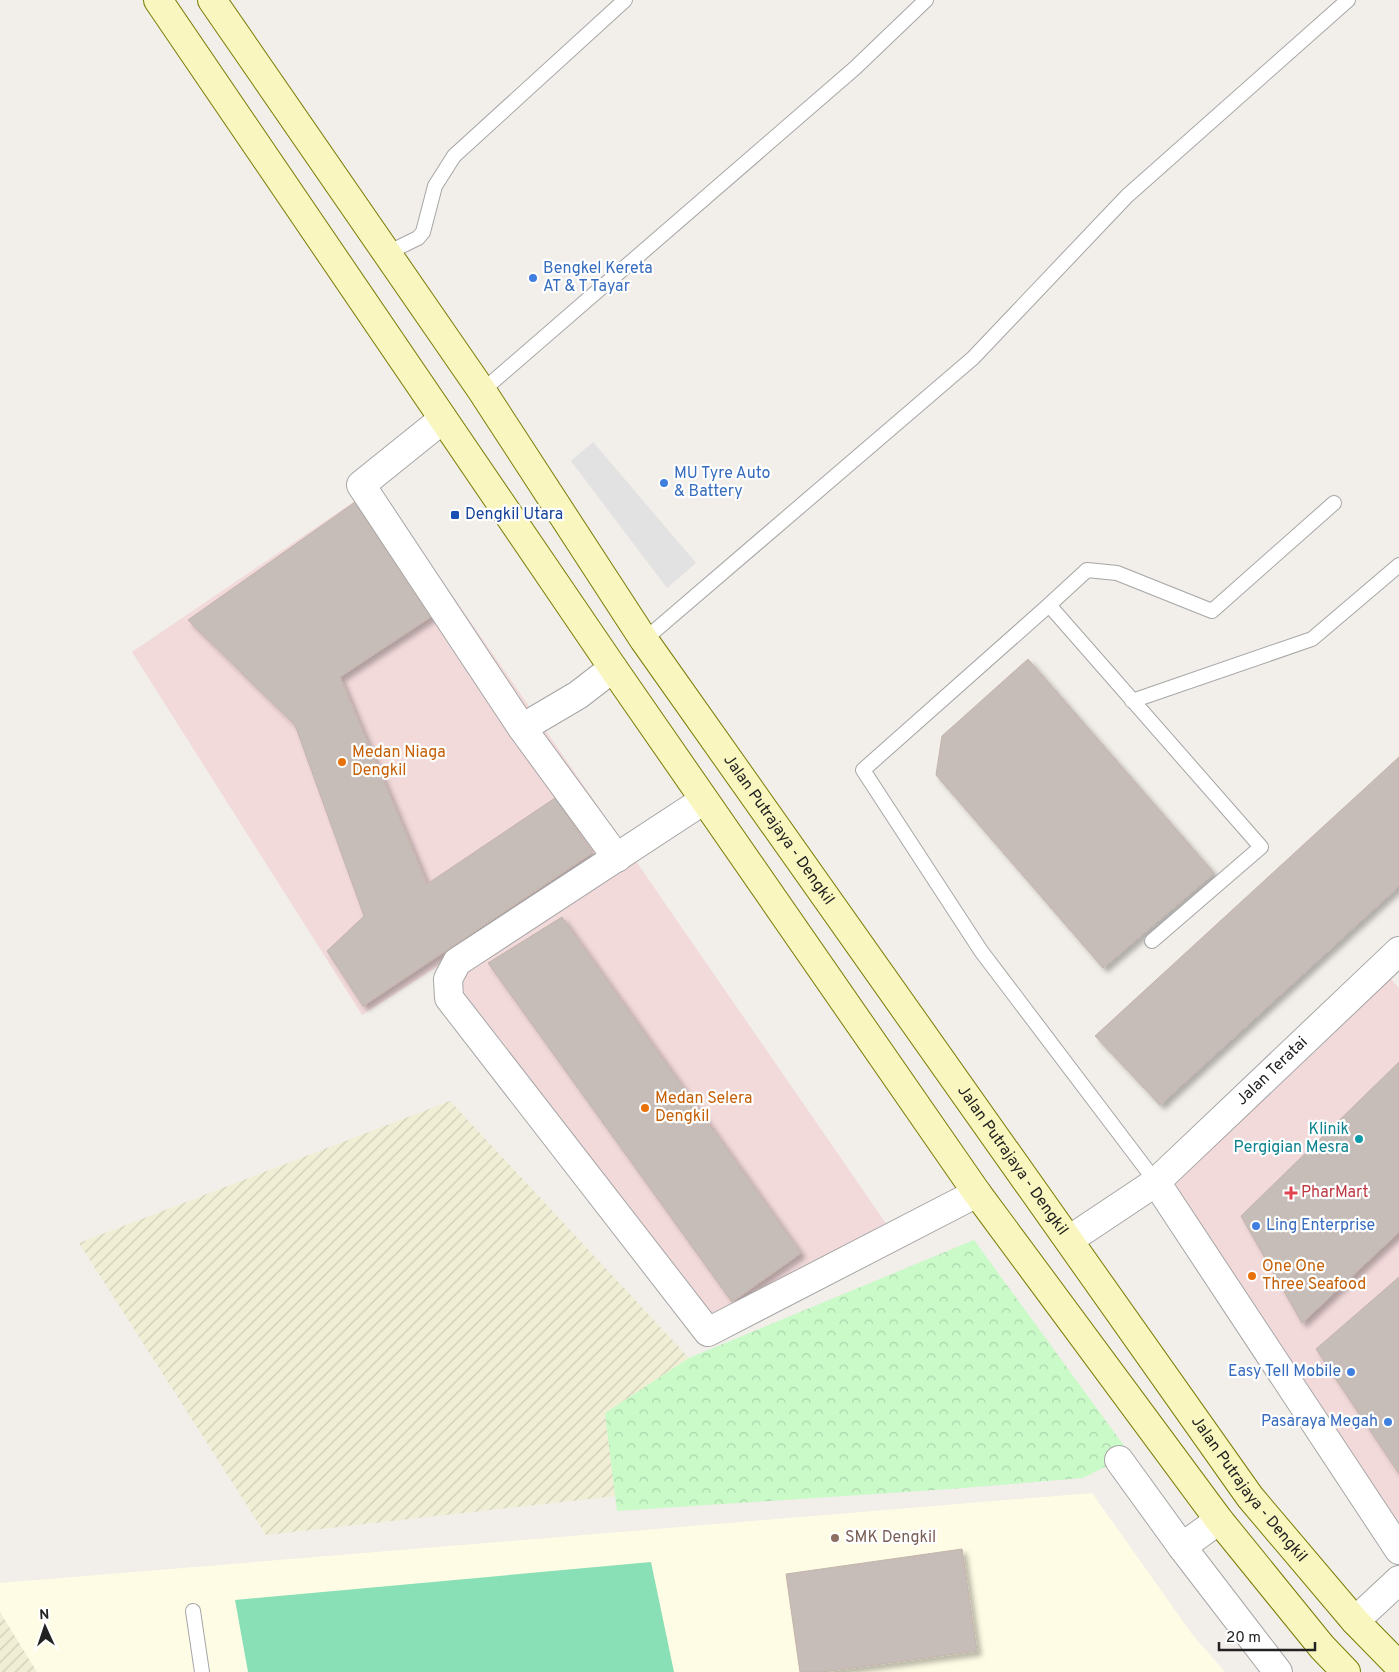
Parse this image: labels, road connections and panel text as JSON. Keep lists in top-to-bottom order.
{
  "streets": {
    "main road": ["Jalan Putrajaya - Dengkil"],
    "street": ["Jalan Teratai"]
  },
  "crossings": [
    ["Jalan Putrajaya - Dengkil", "Jalan Teratai"]
  ],
  "places": {
    "other": [
      "Bengkel Kereta AT & T Tayar",
      "MU Tyre Auto & Battery",
      "Medan Niaga Dengkil",
      "Medan Selera Dengkil",
      "Klinik Pergigian Mesra",
      "Ling Enterprise",
      "One One Three Seafood",
      "Easy Tell Mobile",
      "Pasaraya Megah",
      "SMK Dengkil"
    ],
    "transit": ["Dengkil Utara"],
    "health": ["PharMart"]
  },
  "scale_bar": "20 m",
  "north": "top"
}
